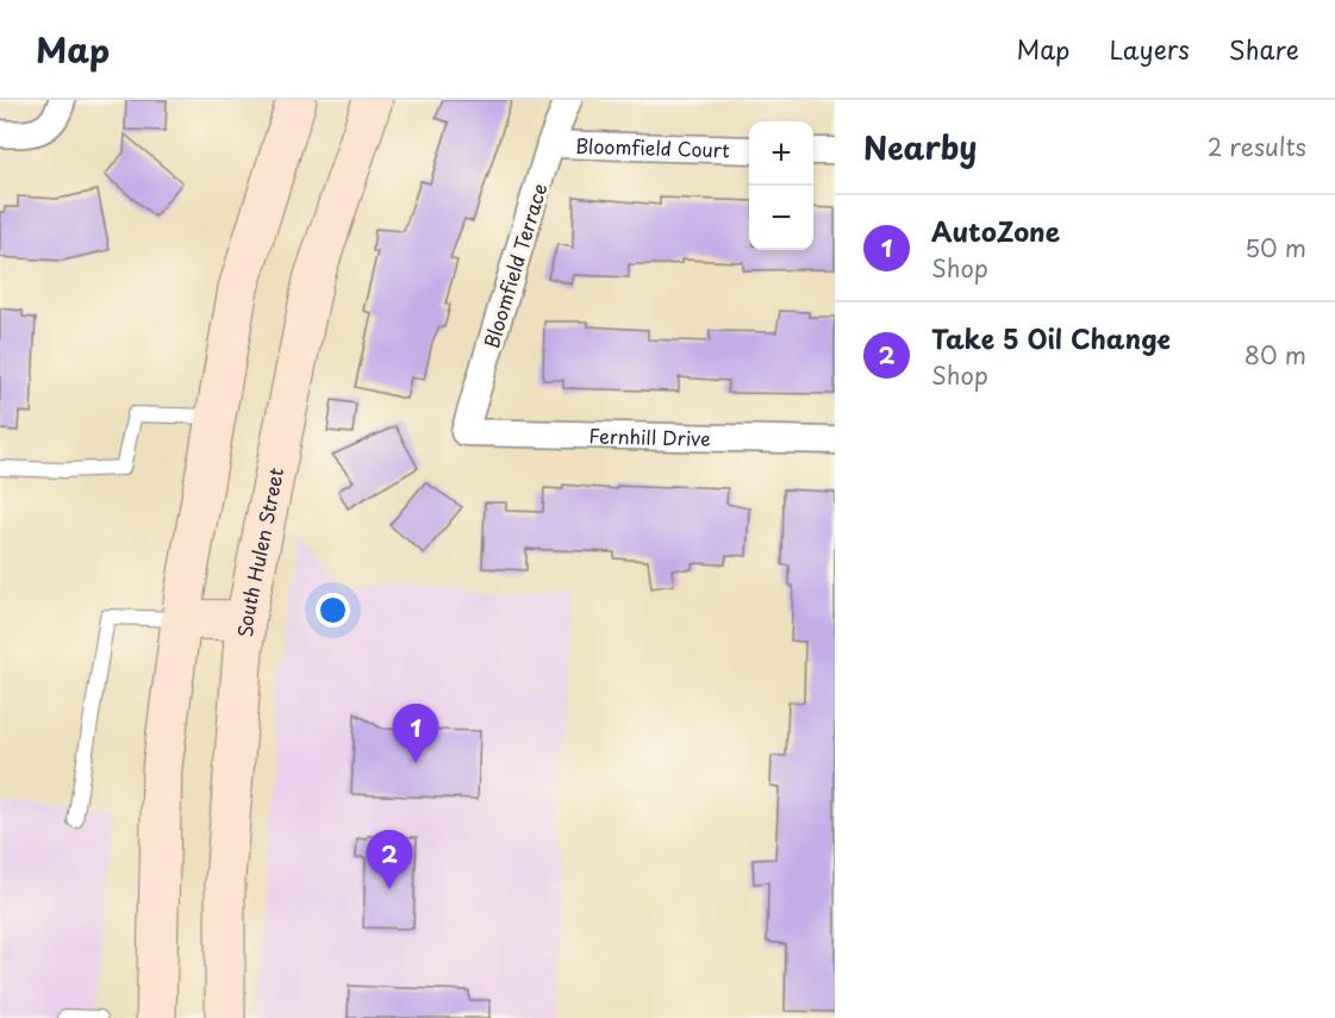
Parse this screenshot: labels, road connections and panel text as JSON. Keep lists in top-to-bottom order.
{
  "streets": {
    "main road": ["South Hulen Street"],
    "street": ["Bloomfield Court", "Bloomfield Terrace", "Fernhill Drive"]
  },
  "crossings": [
    ["Bloomfield Court", "Bloomfield Terrace"],
    ["Bloomfield Terrace", "Fernhill Drive"]
  ],
  "page": {
    "header": "Map",
    "nav": ["Map", "Layers", "Share"],
    "heading": ["Nearby", "2 results"],
    "map_buttons": ["+", "−"],
    "list": [
      {
        "mark": "1",
        "name": "AutoZone",
        "note": "Shop",
        "value": "50 m"
      },
      {
        "mark": "2",
        "name": "Take 5 Oil Change",
        "note": "Shop",
        "value": "80 m"
      }
    ],
    "pins": ["1", "2"]
  }
}
